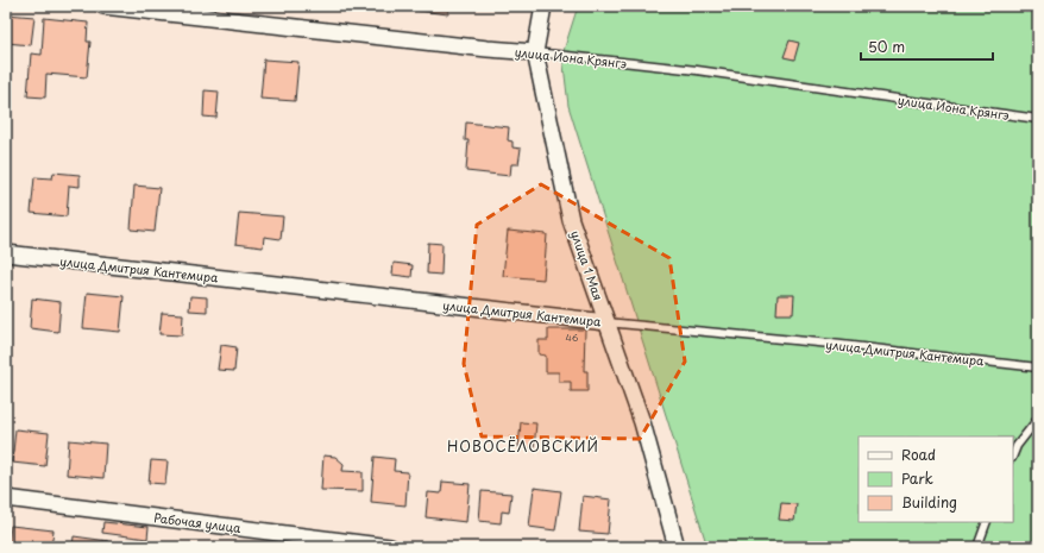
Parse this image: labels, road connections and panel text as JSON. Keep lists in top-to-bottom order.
{
  "streets": {
    "street": [
      "улица Иона Крянгэ",
      "улица 1 Мая",
      "улица Дмитрия Кантемира",
      "Рабочая улица"
    ]
  },
  "crossings": [
    ["улица Иона Крянгэ", "улица 1 Мая"],
    ["улица 1 Мая", "улица Дмитрия Кантемира"]
  ],
  "districts": ["НОВОСЁЛОВСКИЙ"],
  "house_numbers": ["46"],
  "legend": ["Road", "Park", "Building"],
  "scale_bar": "50 m"
}
